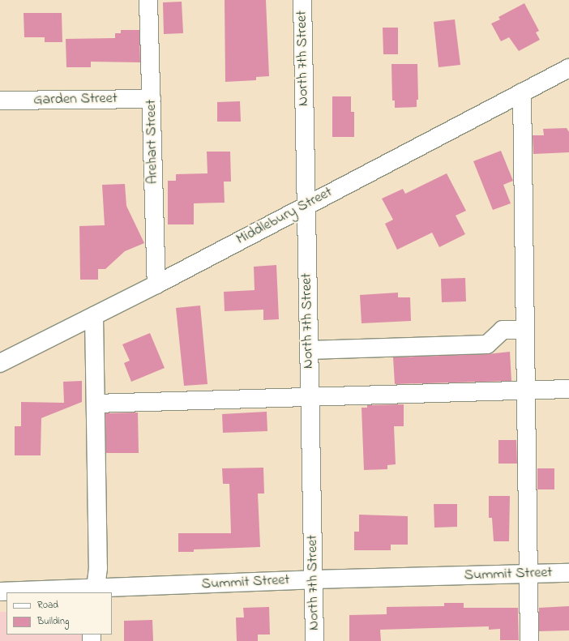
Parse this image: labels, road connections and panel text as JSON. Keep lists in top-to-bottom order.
{
  "streets": {
    "street": [
      "North 7th Street",
      "Garden Street",
      "Arehart Street",
      "Middlebury Street",
      "Summit Street"
    ]
  },
  "crossings": [
    ["North 7th Street", "Middlebury Street"],
    ["North 7th Street", "Summit Street"],
    ["Garden Street", "Arehart Street"],
    ["Arehart Street", "Middlebury Street"]
  ],
  "legend": ["Road", "Building"]
}
